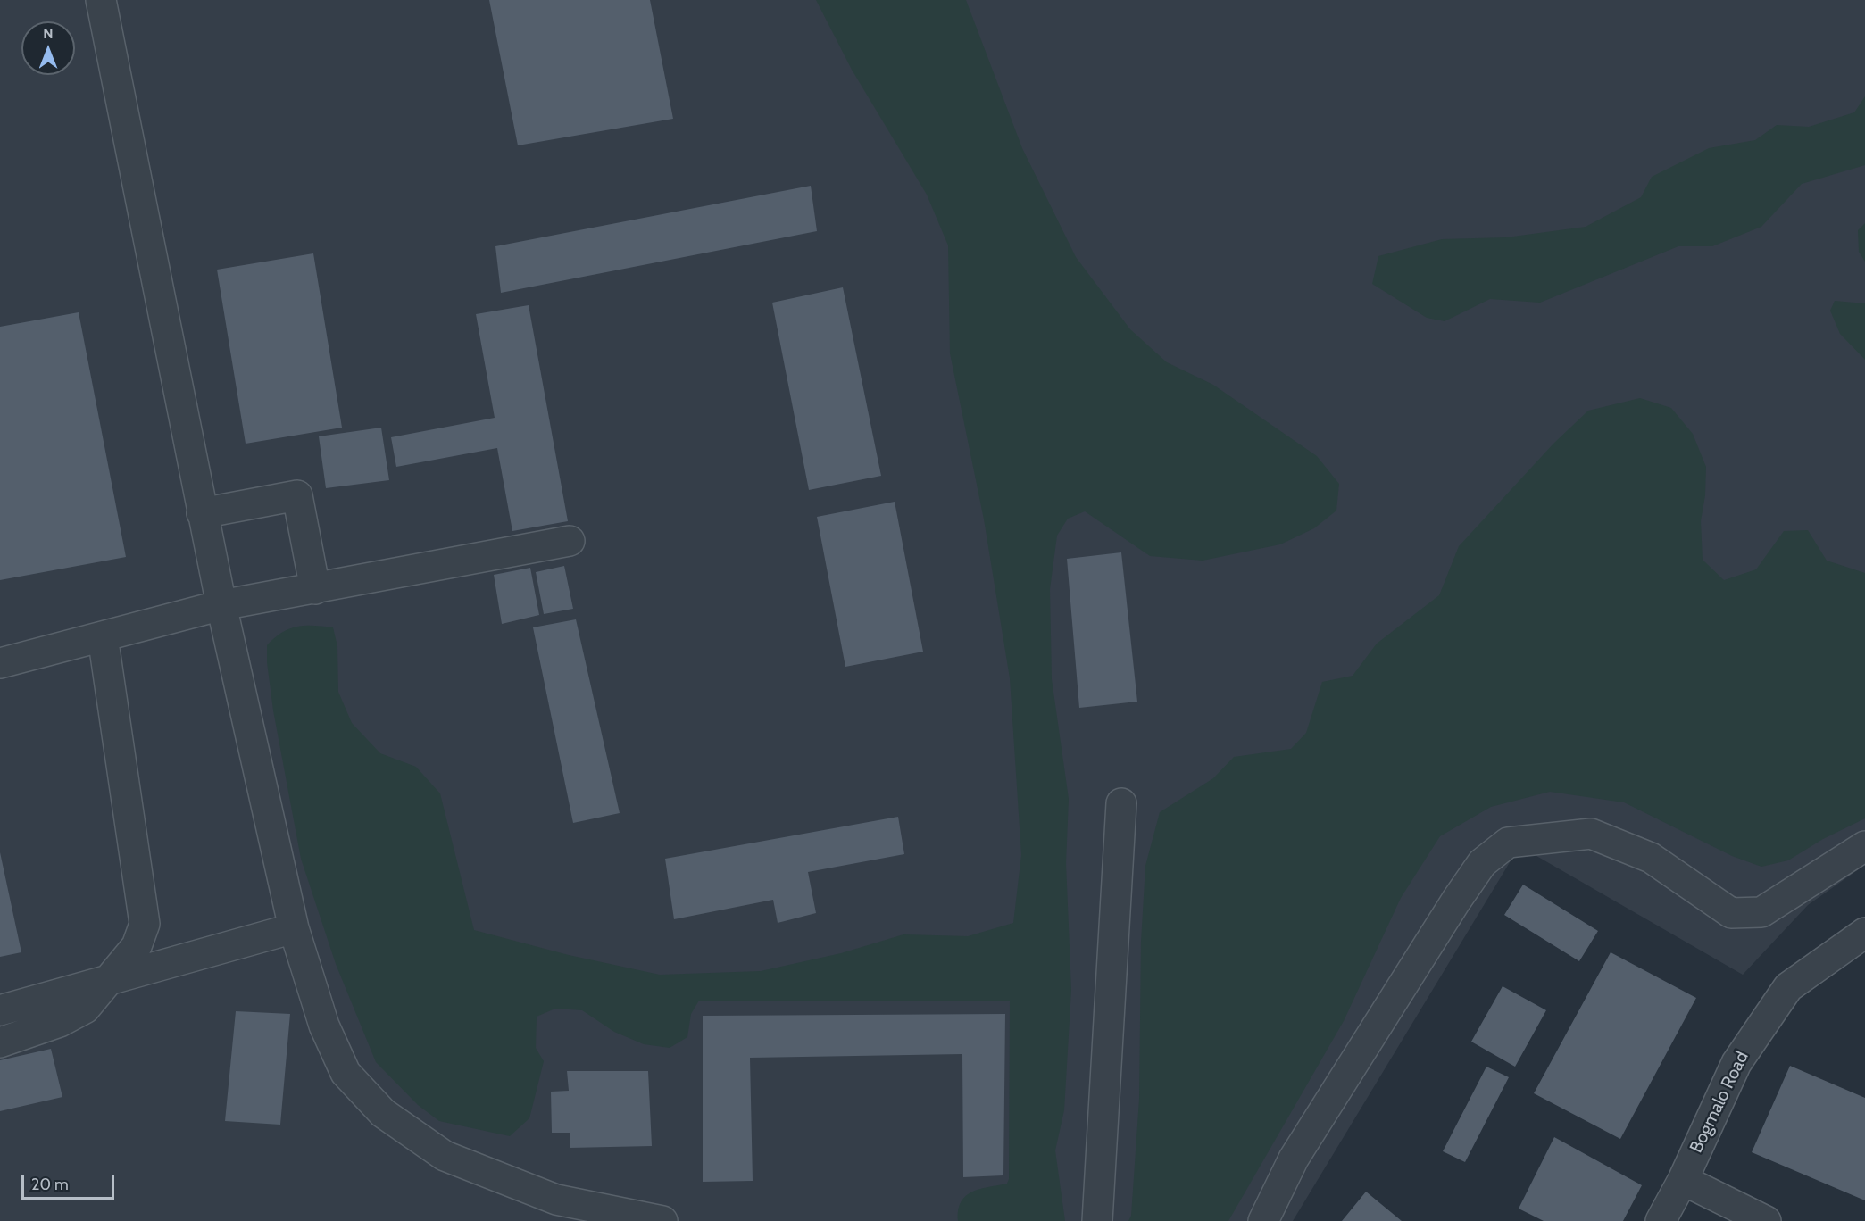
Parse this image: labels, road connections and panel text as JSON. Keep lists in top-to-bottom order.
{
  "streets": {
    "street": ["Bogmalo Road"]
  },
  "scale_bar": "20 m",
  "north": "top"
}
